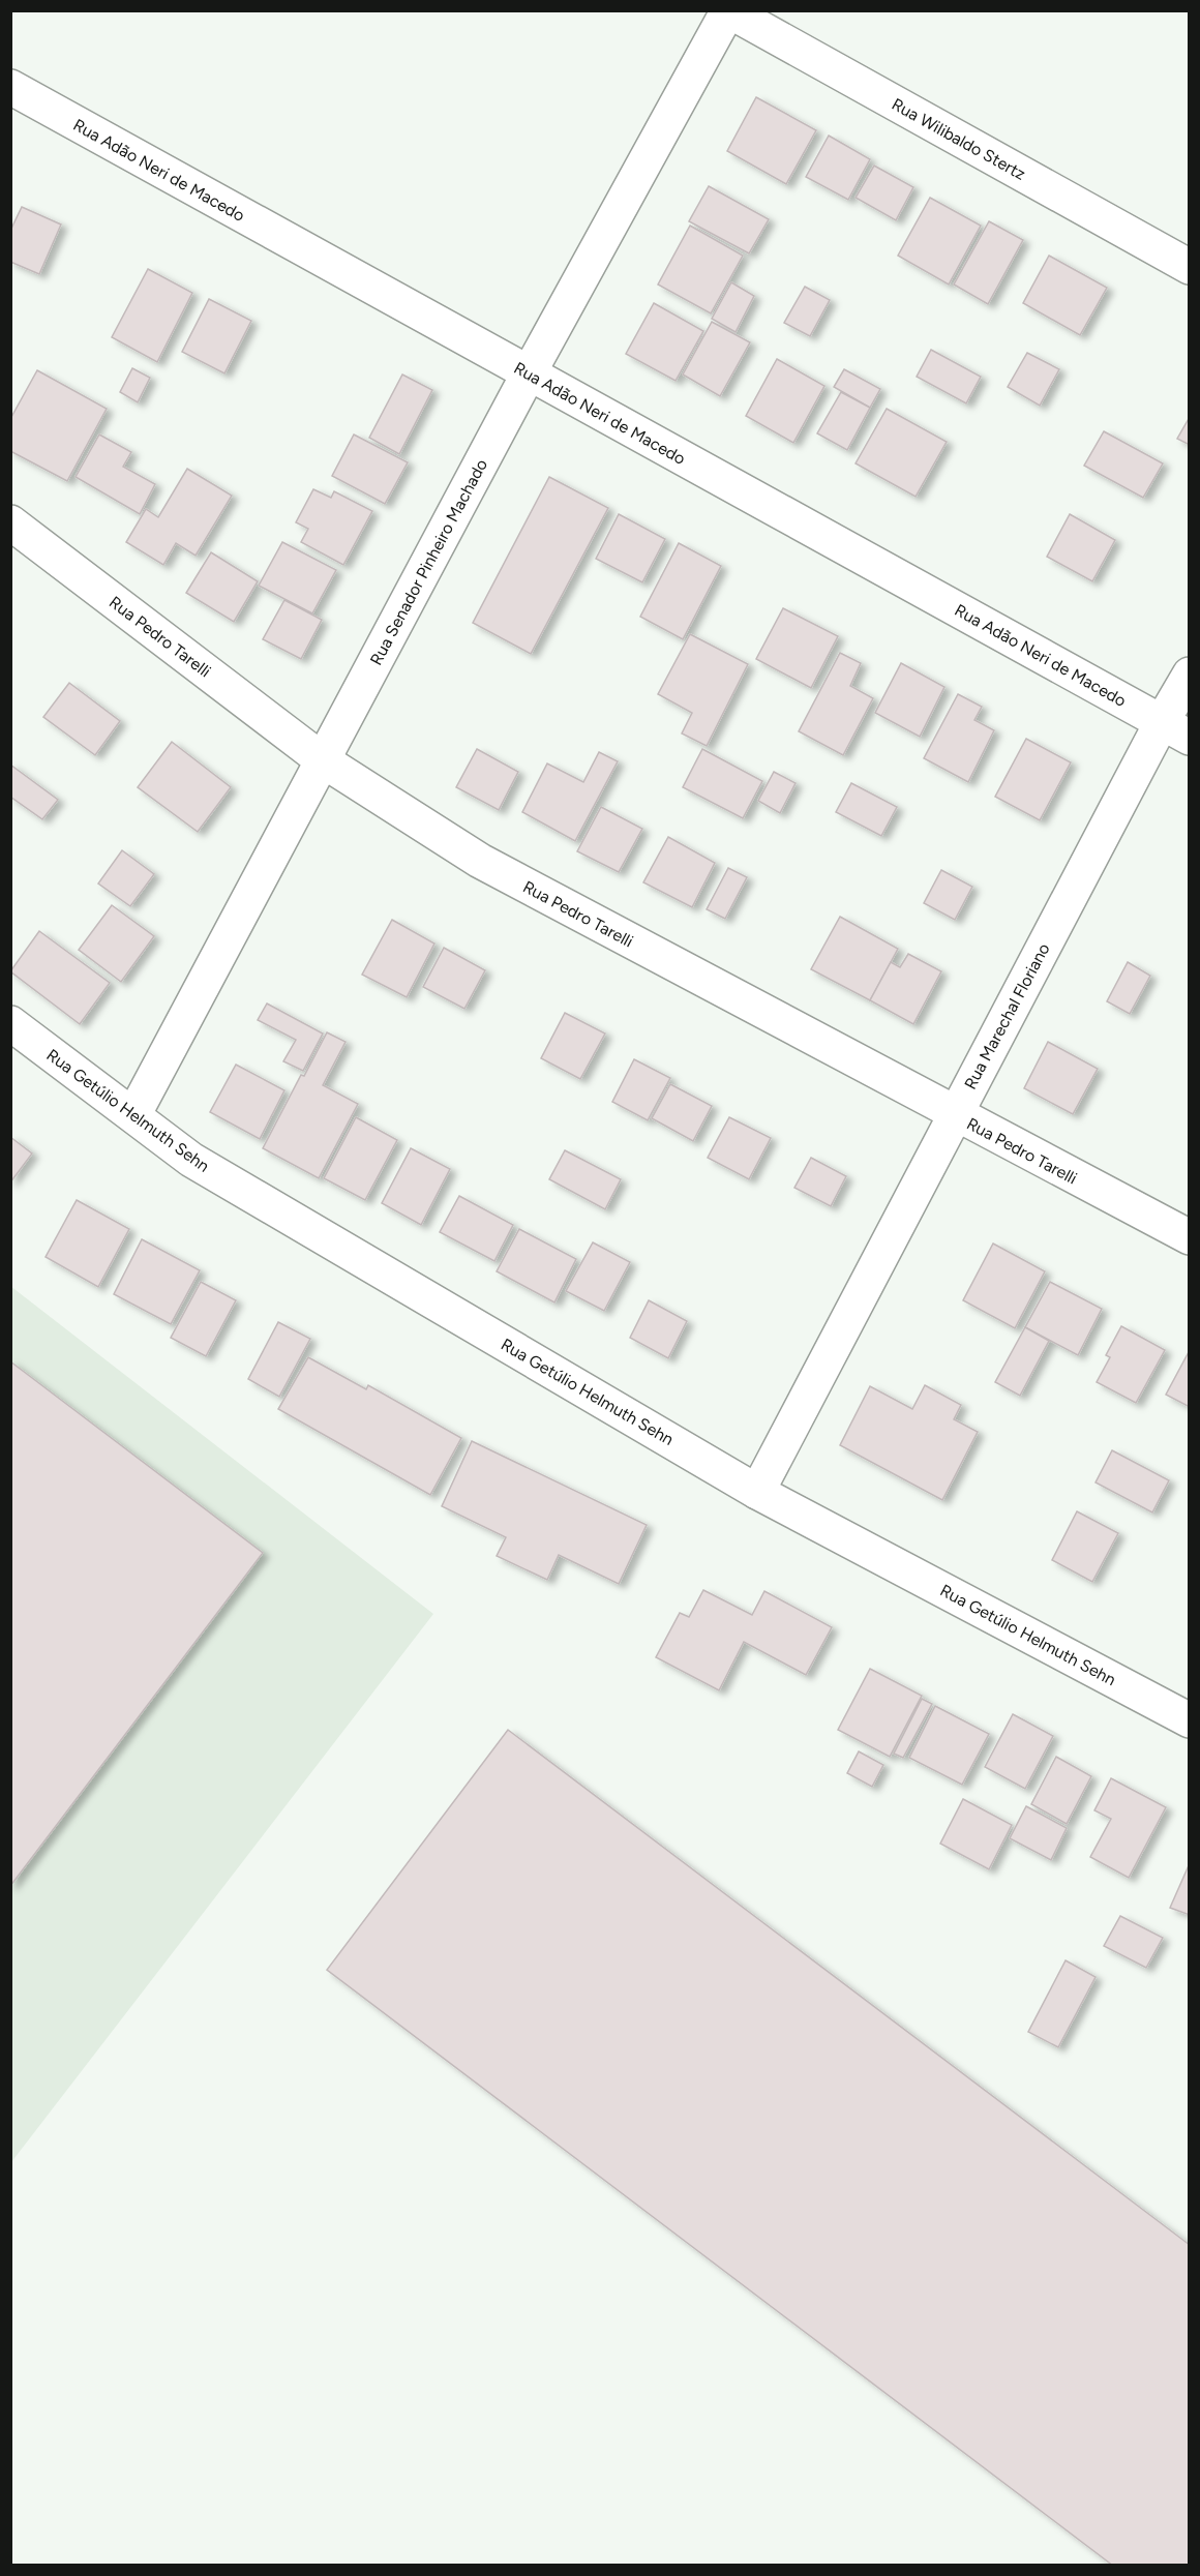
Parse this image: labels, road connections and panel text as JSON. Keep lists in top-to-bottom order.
{
  "streets": {
    "street": [
      "Rua Wilibaldo Stertz",
      "Rua Adão Neri de Macedo",
      "Rua Senador Pinheiro Machado",
      "Rua Pedro Tarelli",
      "Rua Marechal Floriano",
      "Rua Getúlio Helmuth Sehn"
    ]
  },
  "crossings": [
    ["Rua Wilibaldo Stertz", "Rua Senador Pinheiro Machado"],
    ["Rua Adão Neri de Macedo", "Rua Senador Pinheiro Machado"],
    ["Rua Adão Neri de Macedo", "Rua Marechal Floriano"],
    ["Rua Senador Pinheiro Machado", "Rua Pedro Tarelli"],
    ["Rua Senador Pinheiro Machado", "Rua Getúlio Helmuth Sehn"],
    ["Rua Pedro Tarelli", "Rua Marechal Floriano"],
    ["Rua Marechal Floriano", "Rua Getúlio Helmuth Sehn"]
  ]
}
